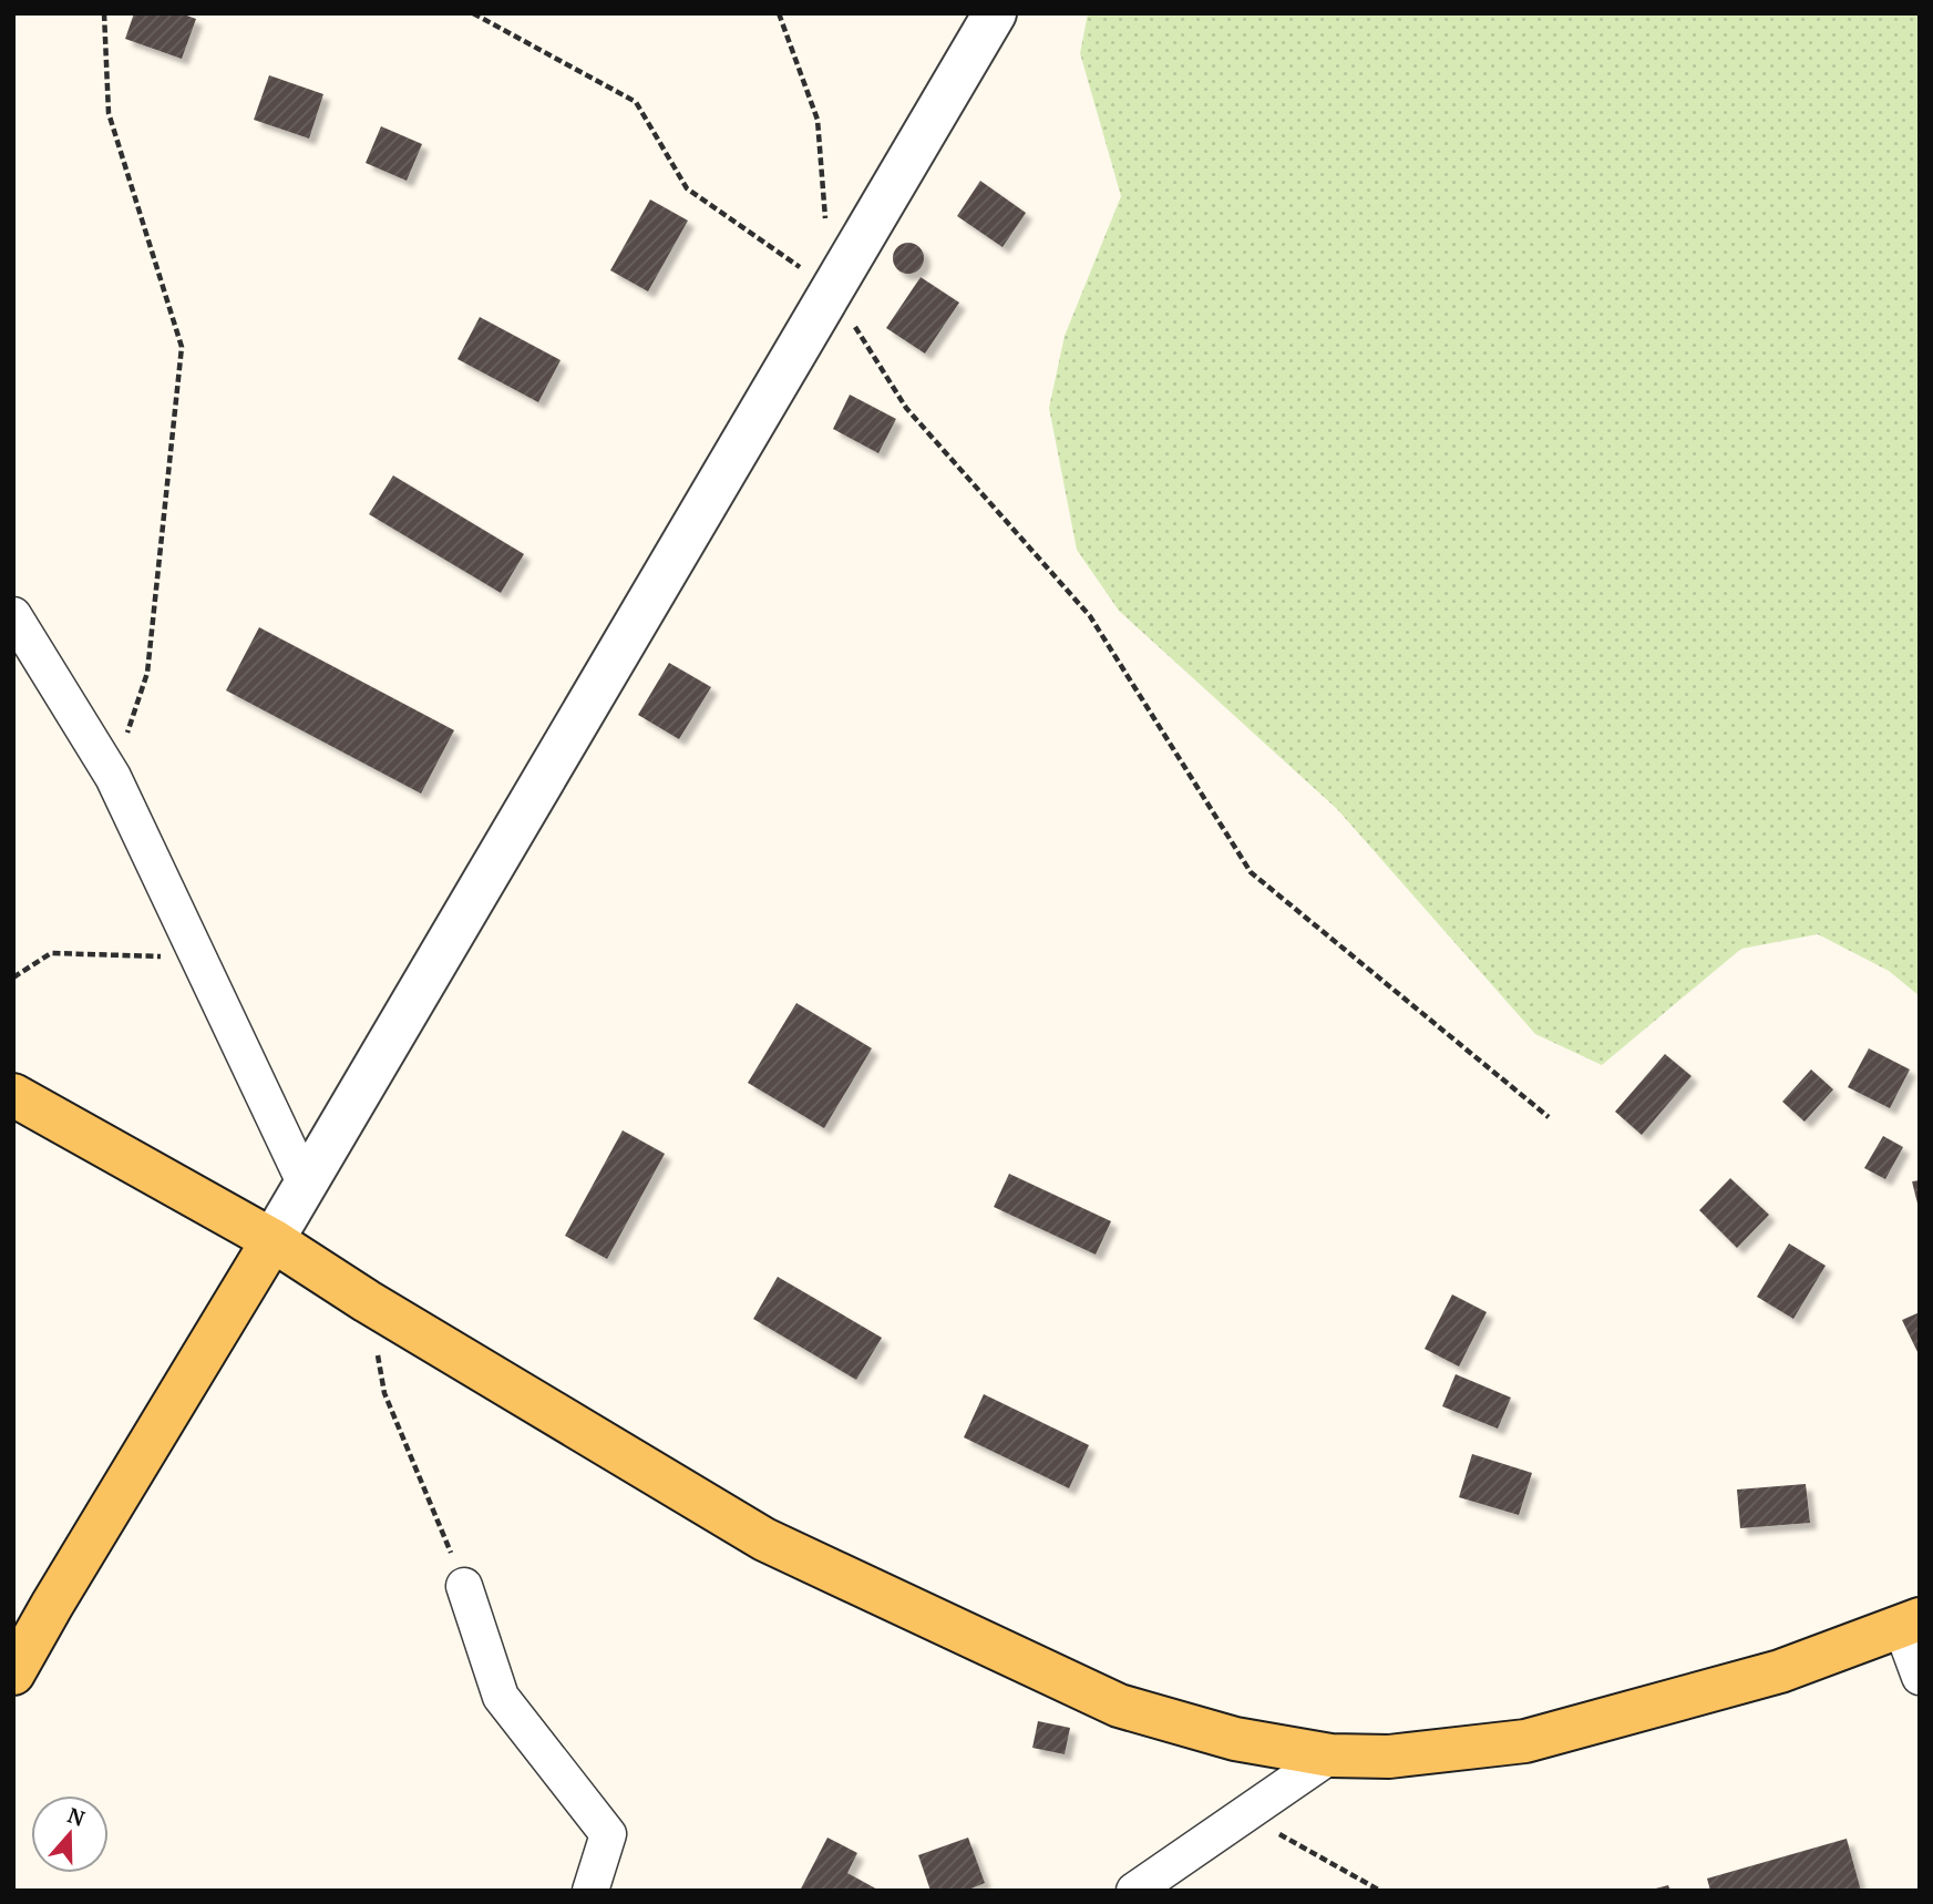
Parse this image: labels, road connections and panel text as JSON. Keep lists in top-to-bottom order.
{
  "north": "top"
}
